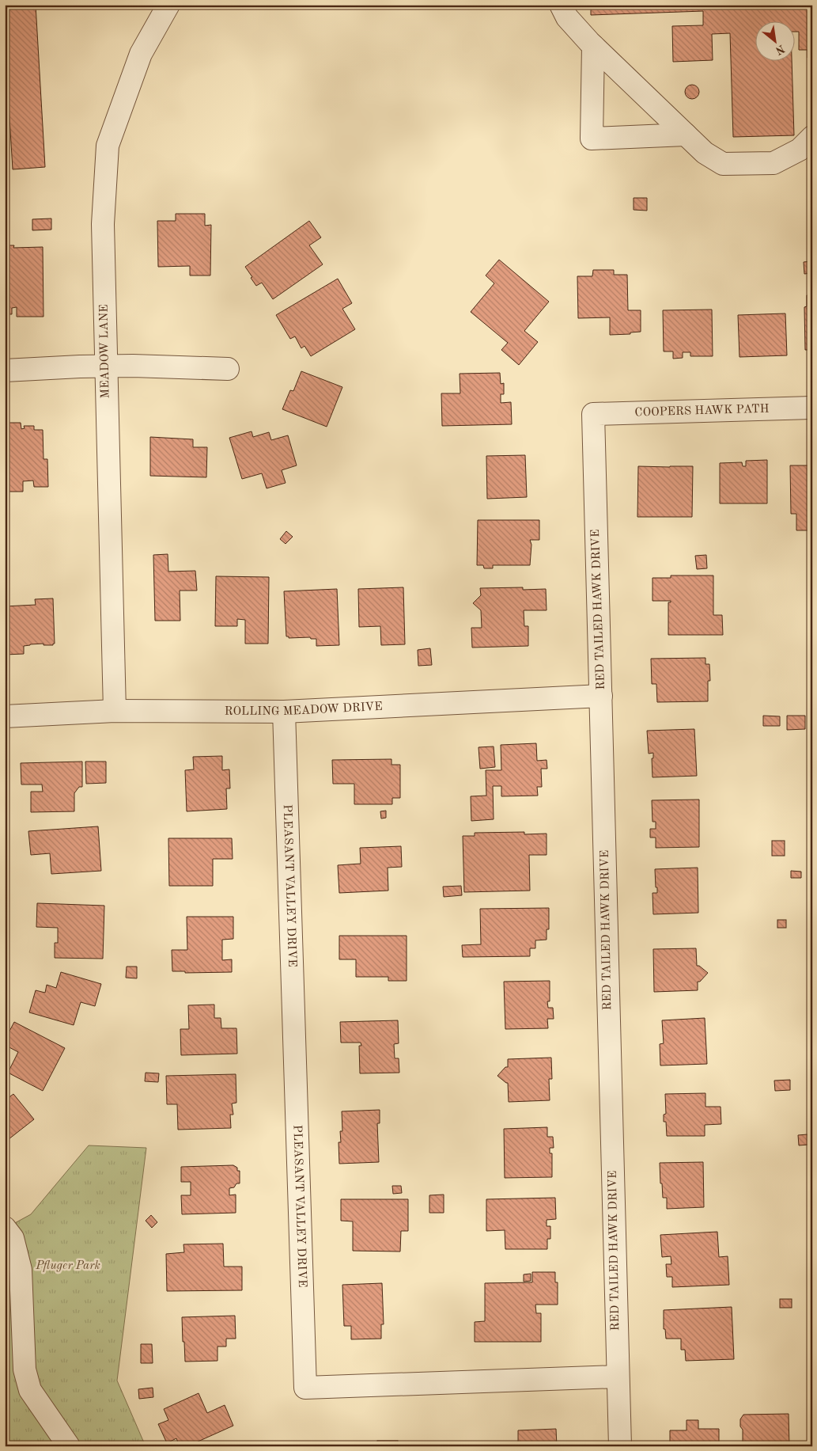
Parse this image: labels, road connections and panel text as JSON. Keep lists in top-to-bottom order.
{
  "streets": {
    "street": [
      "MEADOW LANE",
      "COOPERS HAWK PATH",
      "RED TAILED HAWK DRIVE",
      "ROLLING MEADOW DRIVE",
      "PLEASANT VALLEY DRIVE"
    ]
  },
  "crossings": [
    ["MEADOW LANE", "ROLLING MEADOW DRIVE"],
    ["COOPERS HAWK PATH", "RED TAILED HAWK DRIVE"],
    ["RED TAILED HAWK DRIVE", "ROLLING MEADOW DRIVE"],
    ["RED TAILED HAWK DRIVE", "PLEASANT VALLEY DRIVE"],
    ["ROLLING MEADOW DRIVE", "PLEASANT VALLEY DRIVE"]
  ],
  "parks": ["Pfluger Park"],
  "north": "bottom right"
}
